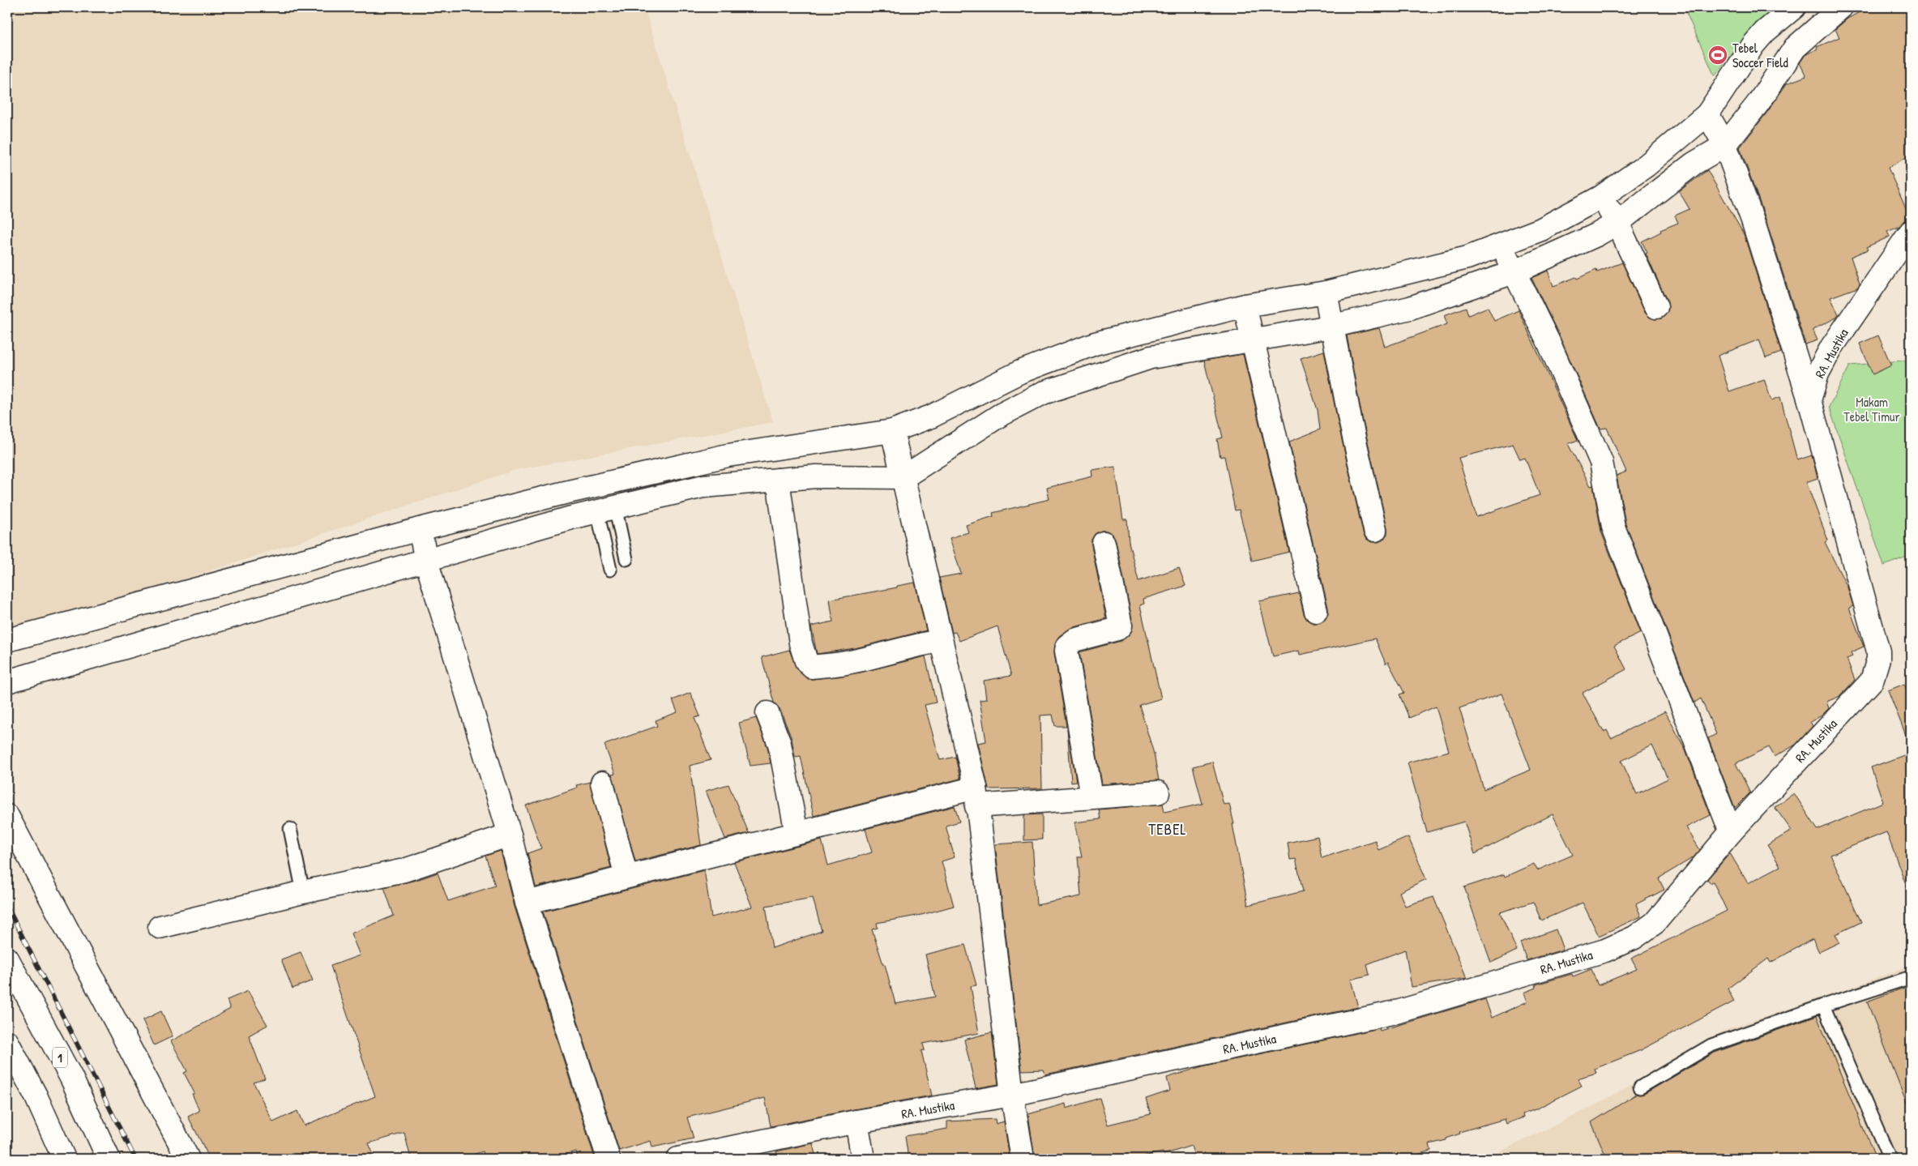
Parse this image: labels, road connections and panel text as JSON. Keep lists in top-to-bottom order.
{
  "streets": {
    "main road": ["RA. Mustika", "1"]
  },
  "districts": ["TEBEL"],
  "parks": ["Makam Tebel Timur"],
  "places": {
    "sports": ["Tebel Soccer Field"]
  }
}
